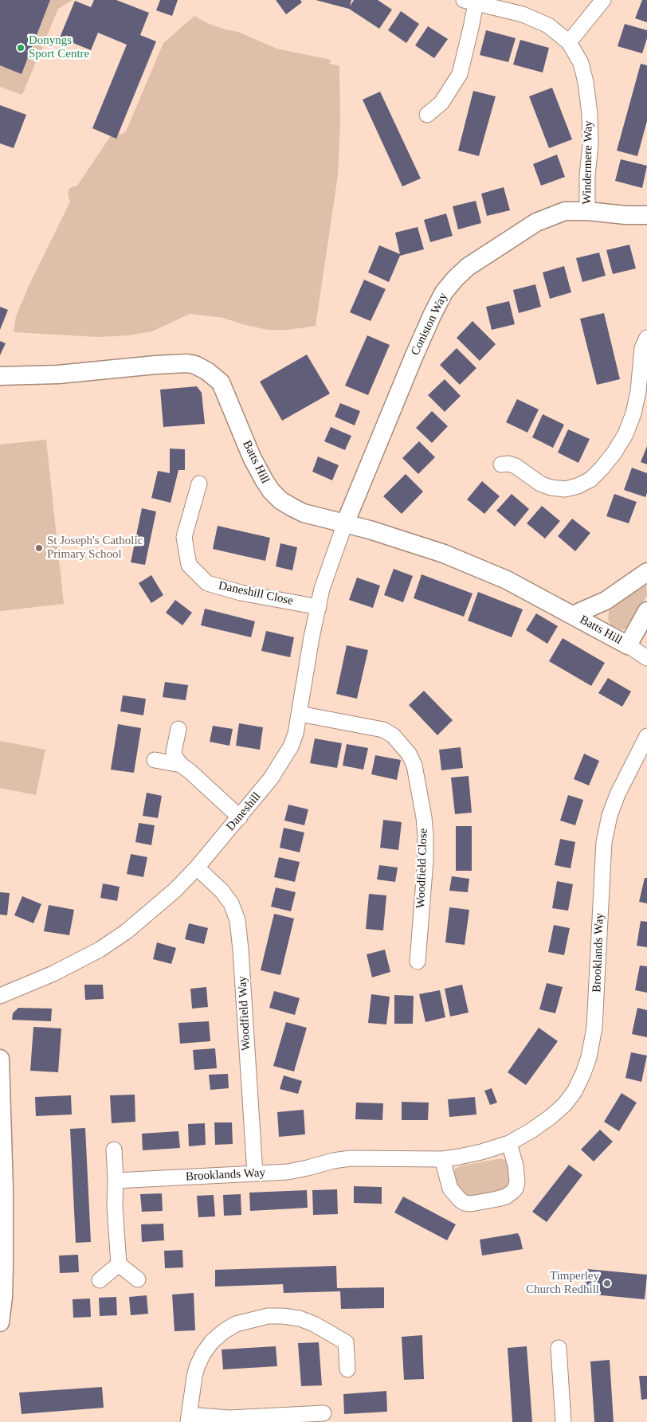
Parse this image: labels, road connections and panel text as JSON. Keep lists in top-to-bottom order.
{
  "streets": {
    "street": [
      "Windermere Way",
      "Coniston Way",
      "Batts Hill",
      "Daneshill Close",
      "Daneshill",
      "Woodfield Close",
      "Brooklands Way",
      "Woodfield Way"
    ]
  },
  "crossings": [
    ["Windermere Way", "Coniston Way"],
    ["Coniston Way", "Batts Hill"],
    ["Coniston Way", "Daneshill"],
    ["Batts Hill", "Daneshill"],
    ["Daneshill Close", "Daneshill"],
    ["Daneshill", "Woodfield Close"],
    ["Daneshill", "Woodfield Way"],
    ["Brooklands Way", "Woodfield Way"]
  ],
  "places": ["Donyngs Sport Centre", "St Joseph's Catholic Primary School", "Timperley Church Redhill"]
}
